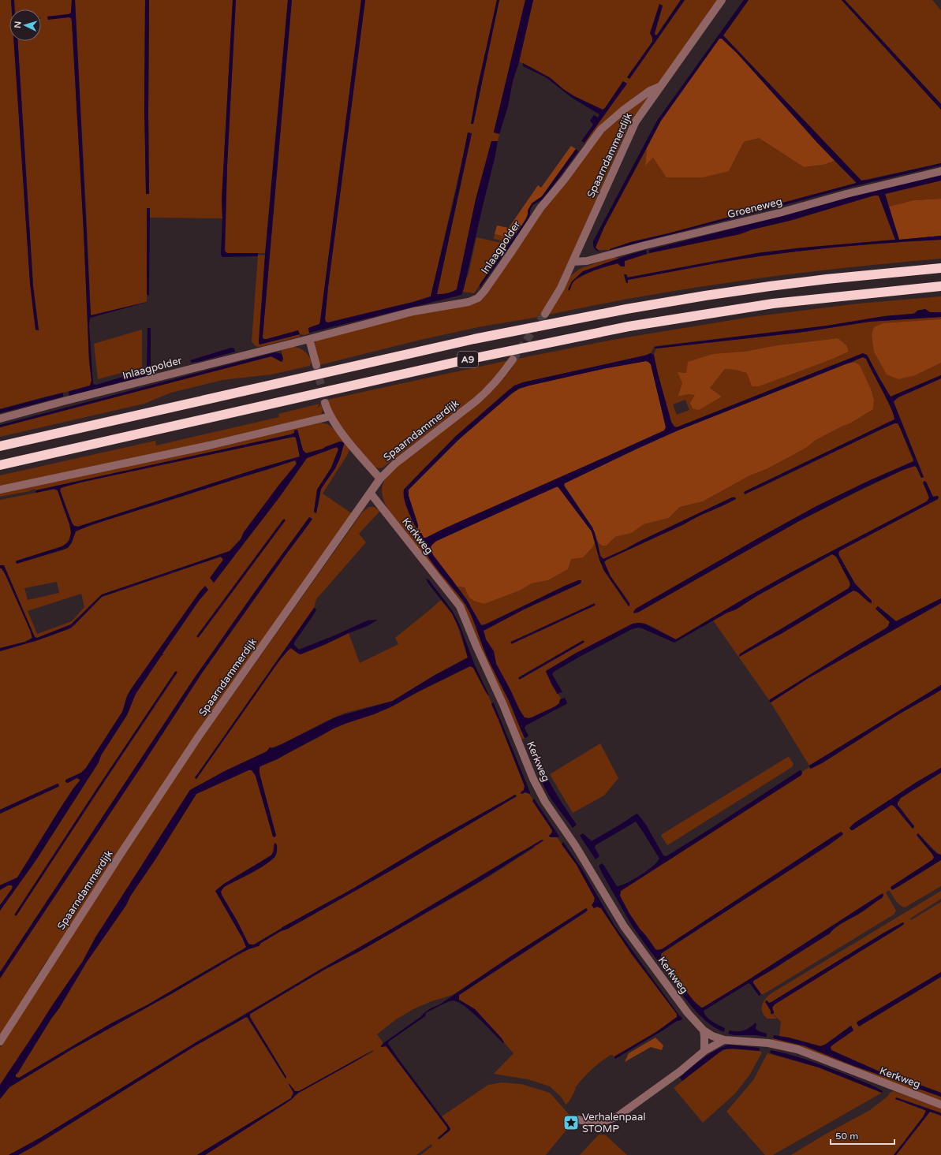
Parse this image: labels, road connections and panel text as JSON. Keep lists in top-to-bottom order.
{
  "streets": {
    "highway": ["A9"],
    "street": [
      "Spaarndammerdijk",
      "Groeneweg",
      "Inlaagpolder",
      "Kerkweg"
    ]
  },
  "crossings": [
    ["Spaarndammerdijk", "Groeneweg"],
    ["Spaarndammerdijk", "Inlaagpolder"],
    ["Spaarndammerdijk", "Kerkweg"]
  ],
  "places": {
    "place": ["Verhalenpaal STOMP"]
  },
  "scale_bar": "50 m",
  "north": "left"
}
